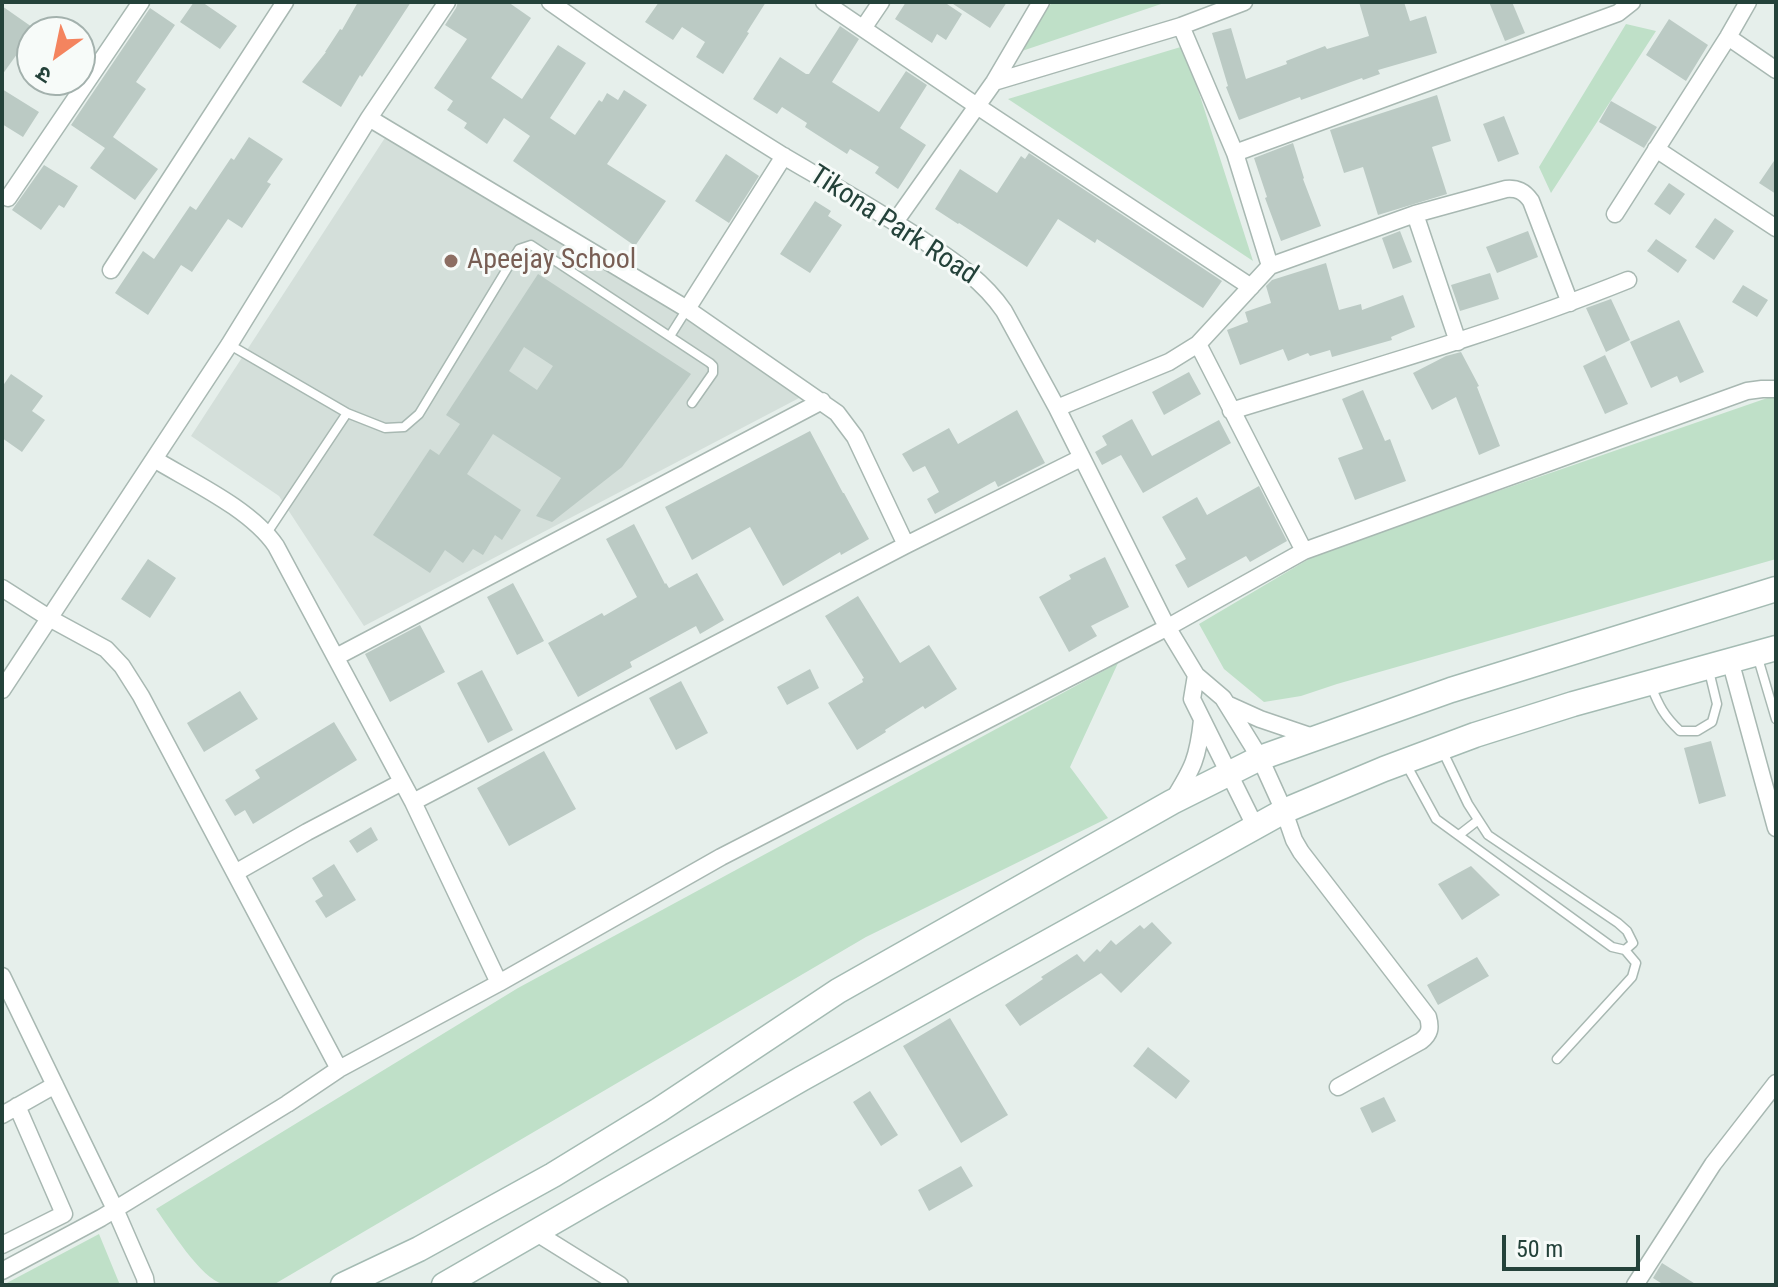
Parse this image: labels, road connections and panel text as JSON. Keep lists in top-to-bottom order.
{
  "streets": {
    "street": ["Tikona Park Road"]
  },
  "places": ["Apeejay School"],
  "scale_bar": "50 m",
  "north": "bottom left"
}
